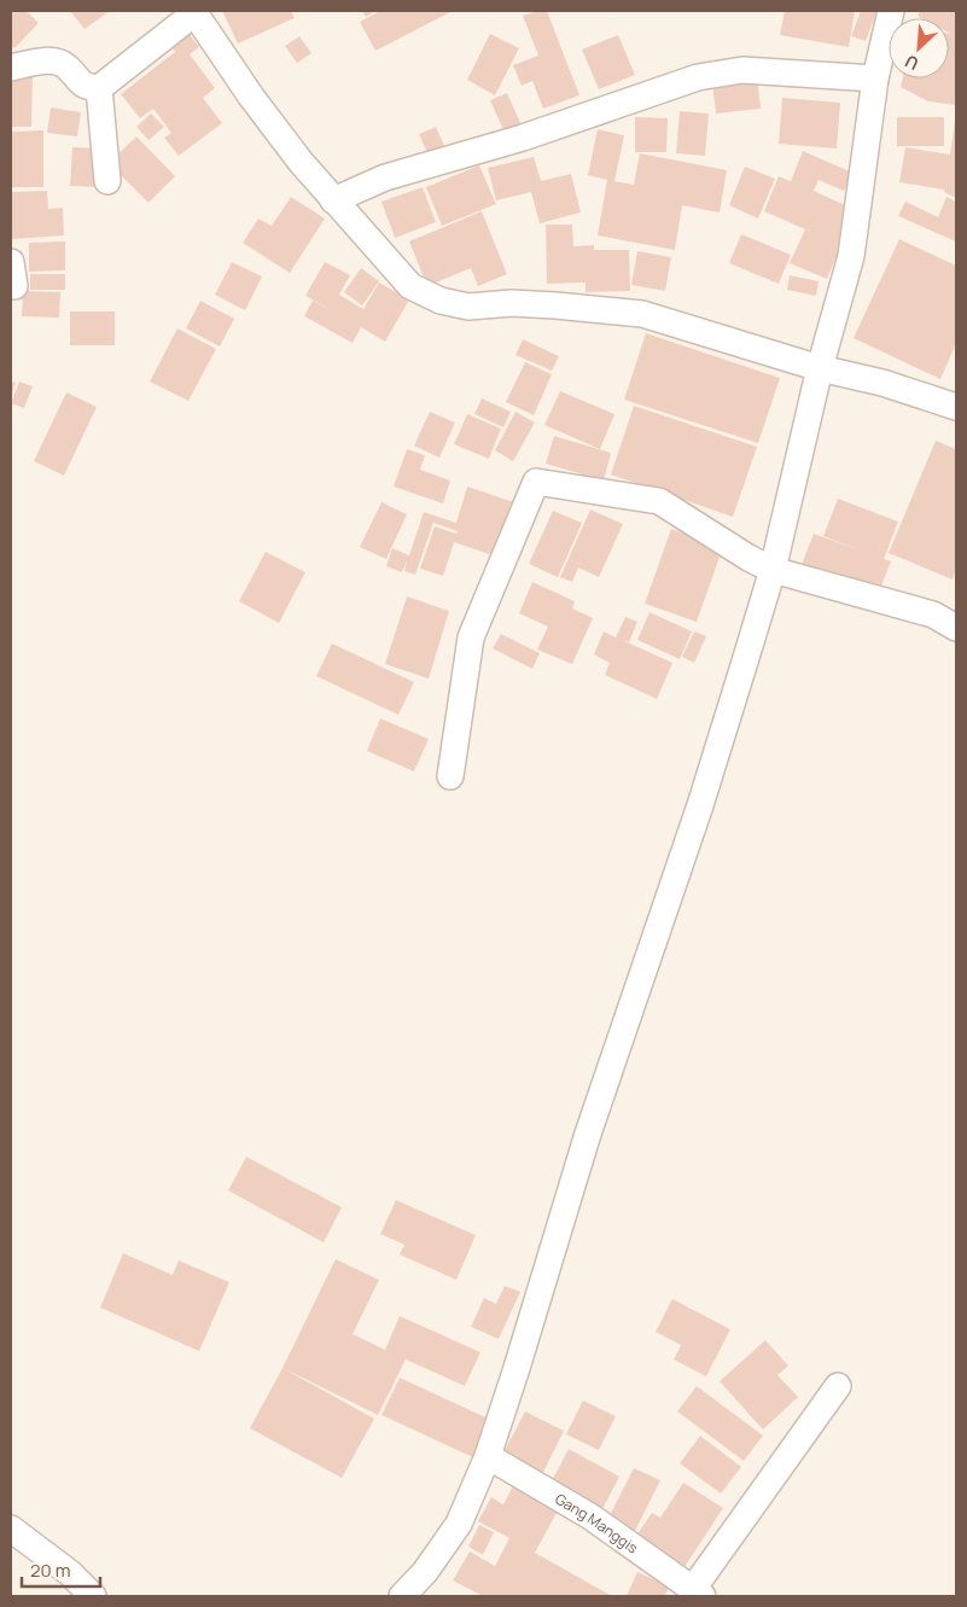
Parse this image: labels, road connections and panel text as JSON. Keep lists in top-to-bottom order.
{
  "streets": {
    "street": ["Gang Manggis"]
  },
  "scale_bar": "20 m",
  "north": "bottom left"
}
